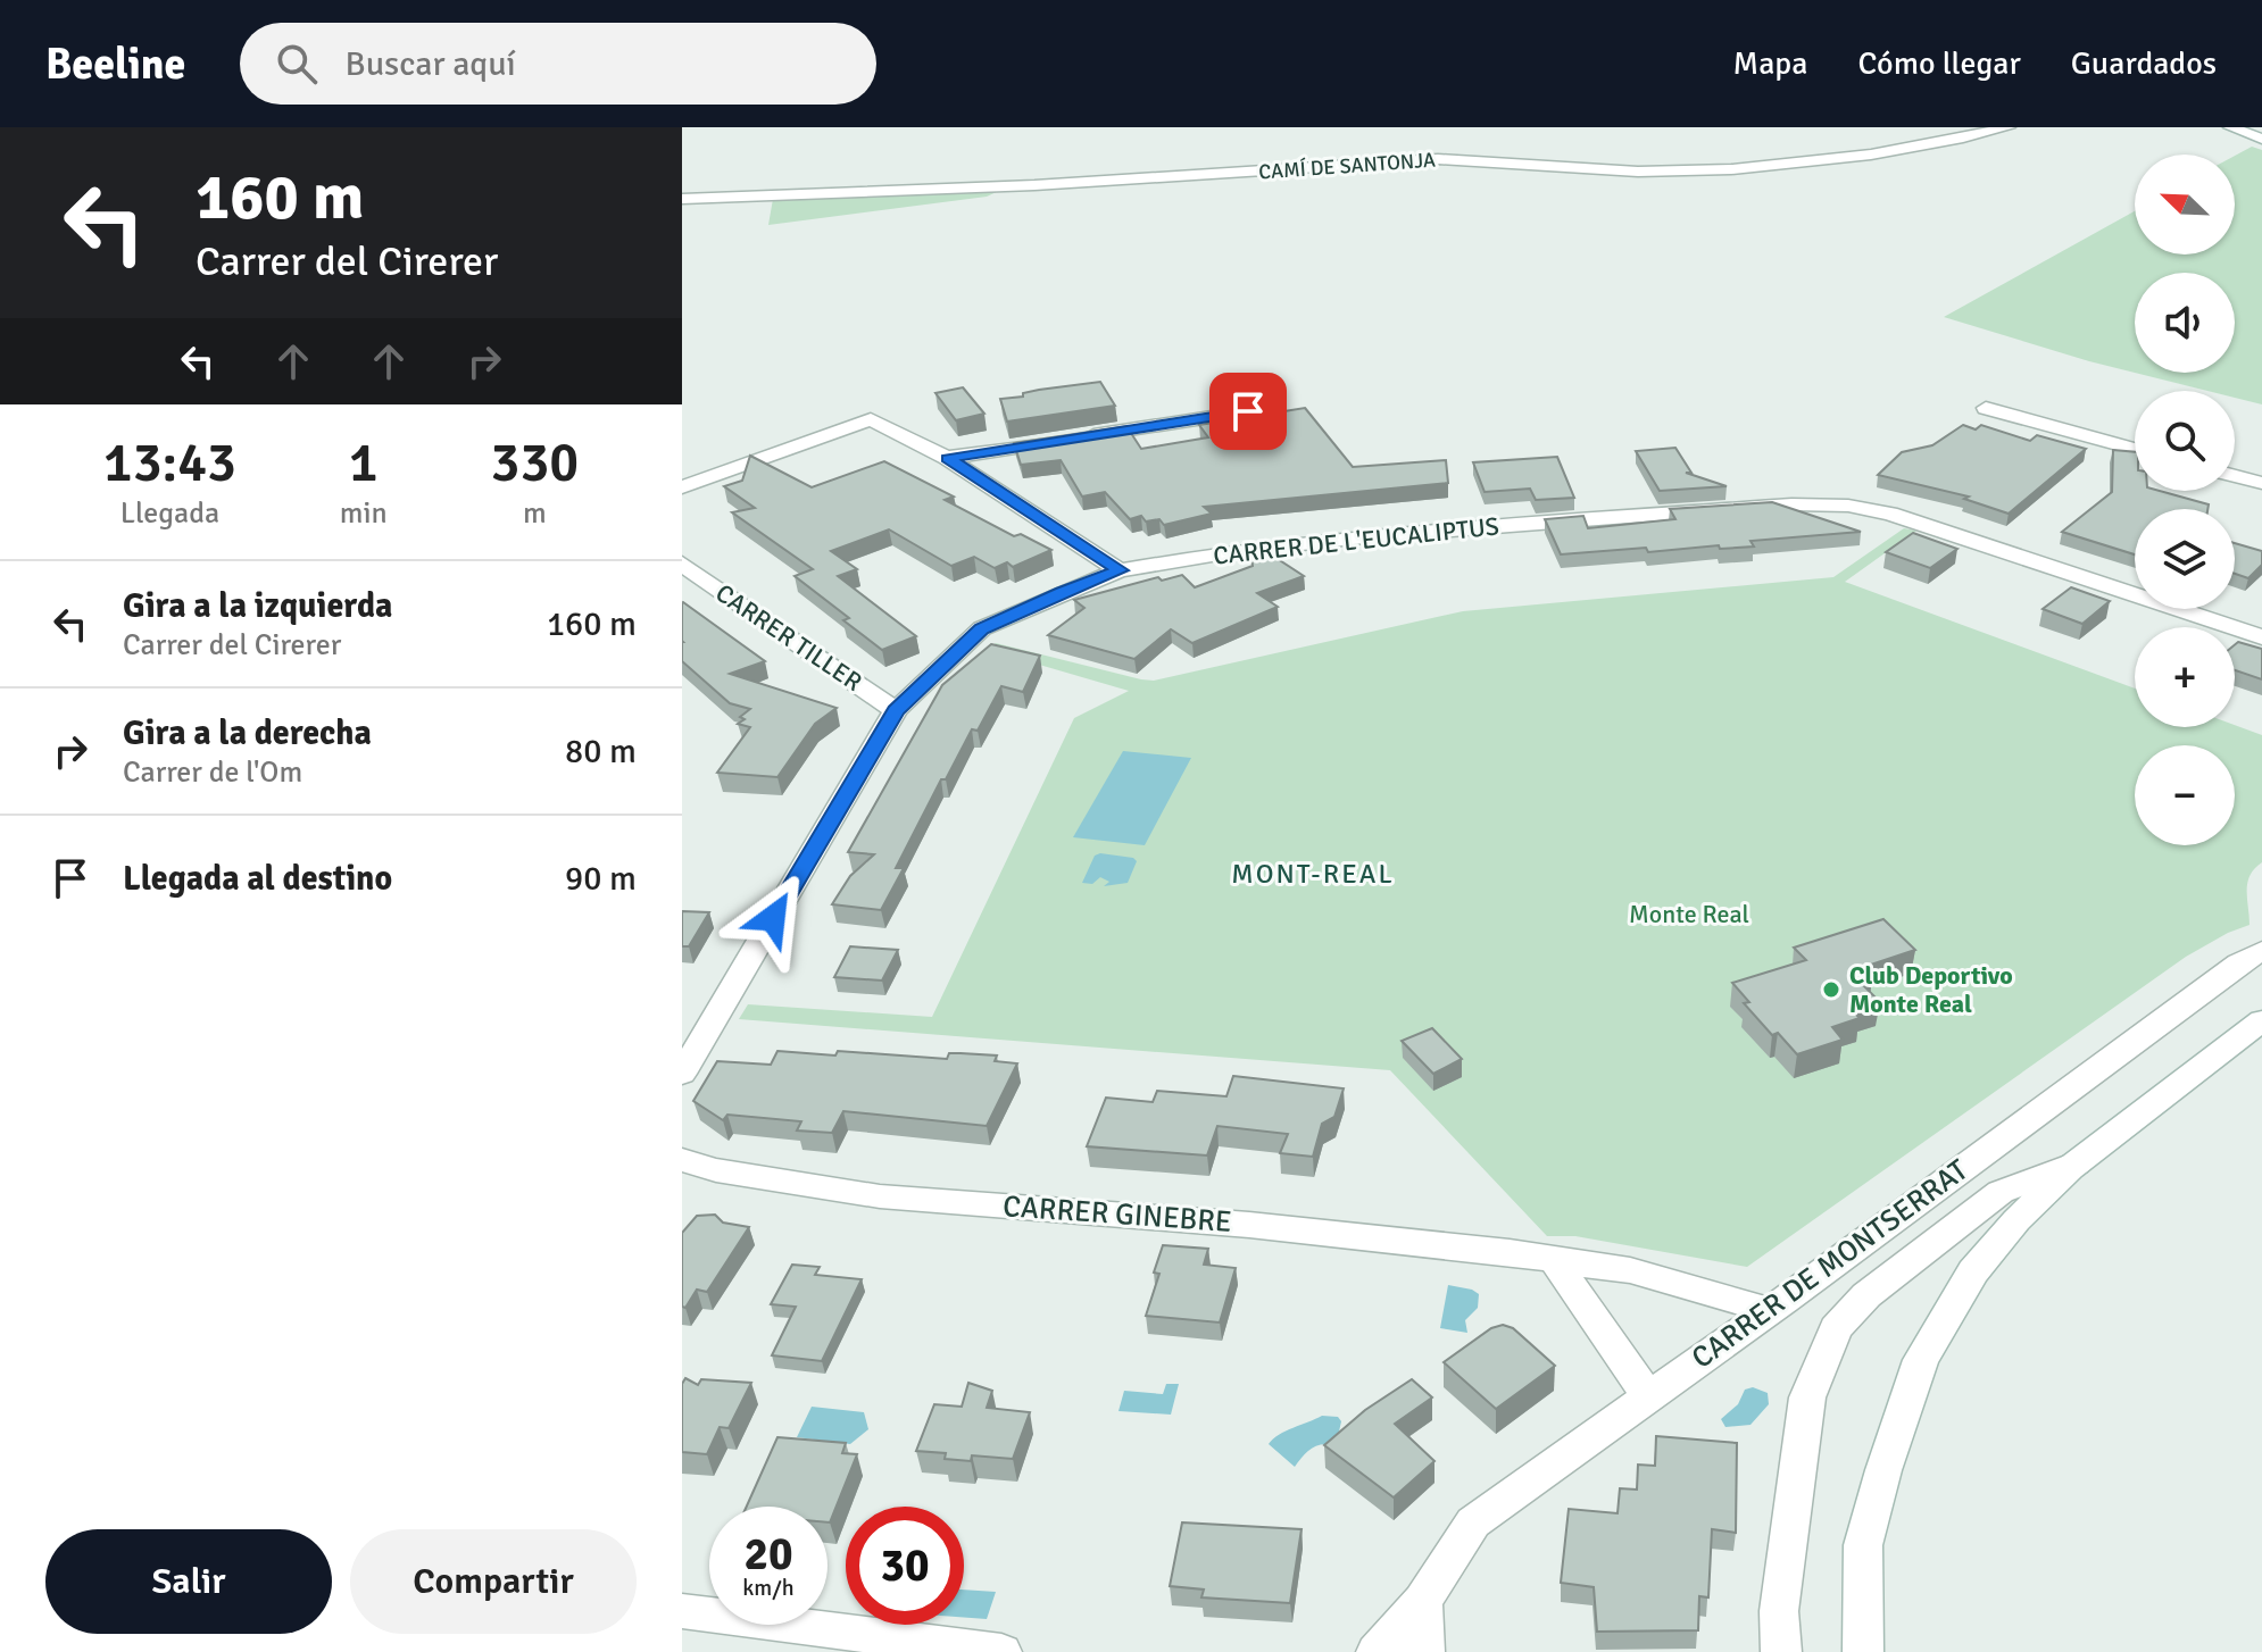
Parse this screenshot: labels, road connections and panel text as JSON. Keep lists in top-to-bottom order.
{
  "streets": {
    "street": [
      "CAMÍ DE SANTONJA",
      "CARRER DE L'EUCALIPTUS",
      "CARRER TILLER",
      "CARRER GINEBRE",
      "CARRER DE MONTSERRAT"
    ]
  },
  "crossings": [
    ["CARRER DE L'EUCALIPTUS", "CARRER TILLER"],
    ["CARRER GINEBRE", "CARRER DE MONTSERRAT"]
  ],
  "districts": ["MONT-REAL"],
  "parks": ["Monte Real"],
  "places": ["Club Deportivo Monte Real"],
  "north": "top left",
  "page": {
    "header": "Beeline",
    "search": "Buscar aquí",
    "nav": ["Mapa", "Cómo llegar", "Guardados"],
    "turn": ["160 m", "Carrer del Cirerer"],
    "map_buttons": ["+", "−"],
    "eta": [
      "13:43",
      "Llegada",
      "1",
      "min",
      "330",
      "m"
    ],
    "list": [
      {
        "name": "Gira a la izquierda",
        "note": "Carrer del Cirerer",
        "value": "160 m"
      },
      {
        "name": "Gira a la derecha",
        "note": "Carrer de l'Om",
        "value": "80 m"
      },
      {
        "name": "Llegada al destino",
        "value": "90 m"
      }
    ],
    "speed": "20 km/h",
    "limit": "30",
    "buttons": ["Salir", "Compartir"]
  }
}
